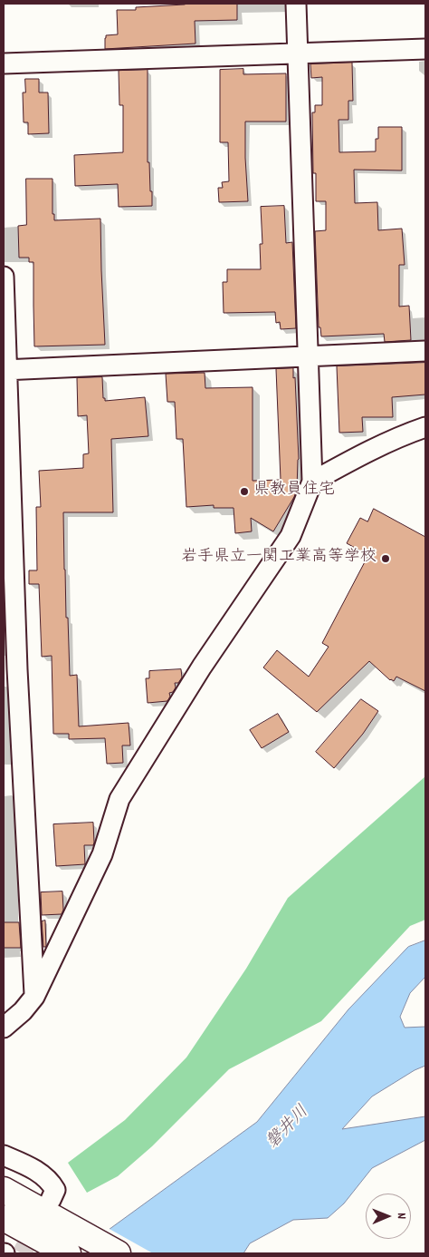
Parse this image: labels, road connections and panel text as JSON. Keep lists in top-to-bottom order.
{
  "water": ["磐井川"],
  "places": ["県教員住宅", "岩手県立一関工業高等学校"],
  "north": "right"
}
